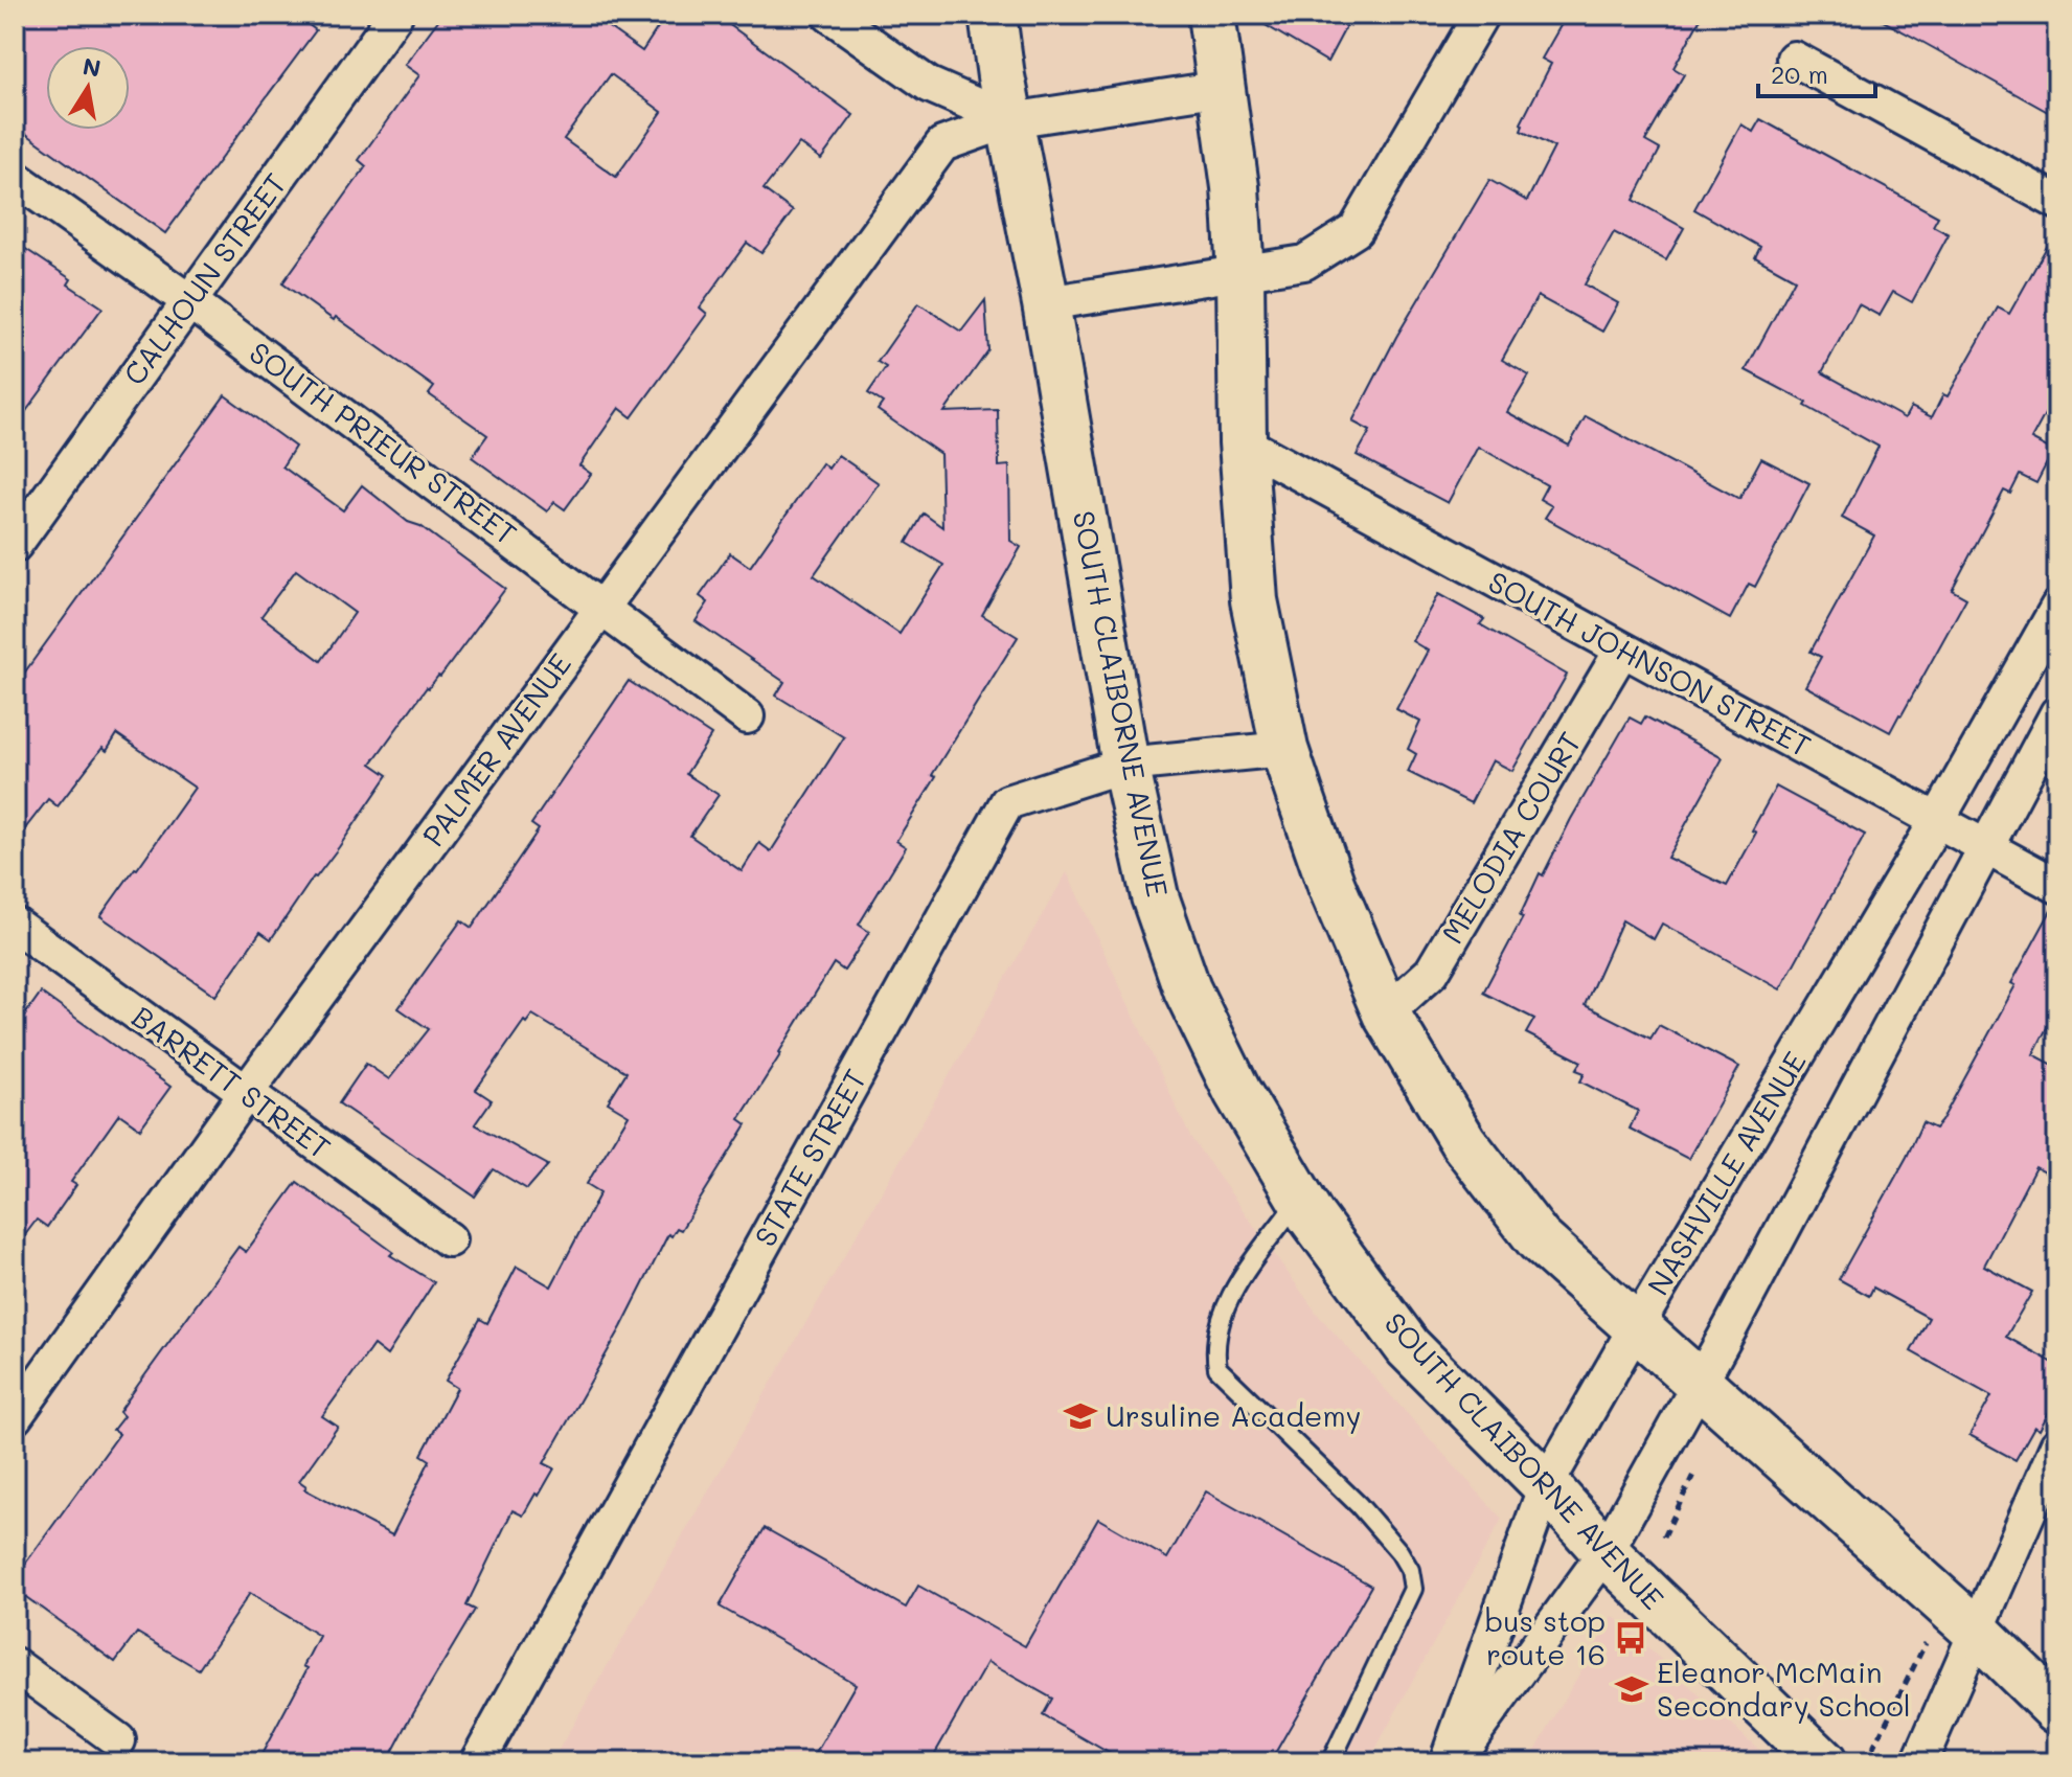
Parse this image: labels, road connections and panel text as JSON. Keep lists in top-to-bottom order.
{
  "streets": {
    "main road": ["SOUTH CLAIBORNE AVENUE"],
    "street": [
      "CALHOUN STREET",
      "SOUTH PRIEUR STREET",
      "SOUTH JOHNSON STREET",
      "PALMER AVENUE",
      "MELODIA COURT",
      "BARRETT STREET",
      "STATE STREET",
      "NASHVILLE AVENUE"
    ]
  },
  "crossings": [
    ["CALHOUN STREET", "SOUTH PRIEUR STREET"],
    ["SOUTH PRIEUR STREET", "PALMER AVENUE"],
    ["SOUTH JOHNSON STREET", "MELODIA COURT"],
    ["SOUTH JOHNSON STREET", "NASHVILLE AVENUE"],
    ["SOUTH CLAIBORNE AVENUE", "PALMER AVENUE"],
    ["SOUTH CLAIBORNE AVENUE", "STATE STREET"],
    ["SOUTH CLAIBORNE AVENUE", "NASHVILLE AVENUE"],
    ["PALMER AVENUE", "BARRETT STREET"]
  ],
  "places": {
    "school or university": ["Ursuline Academy", "Eleanor McMain Secondary School"],
    "bus stop": ["bus stop route 16"]
  },
  "scale_bar": "20 m",
  "north": "top"
}
